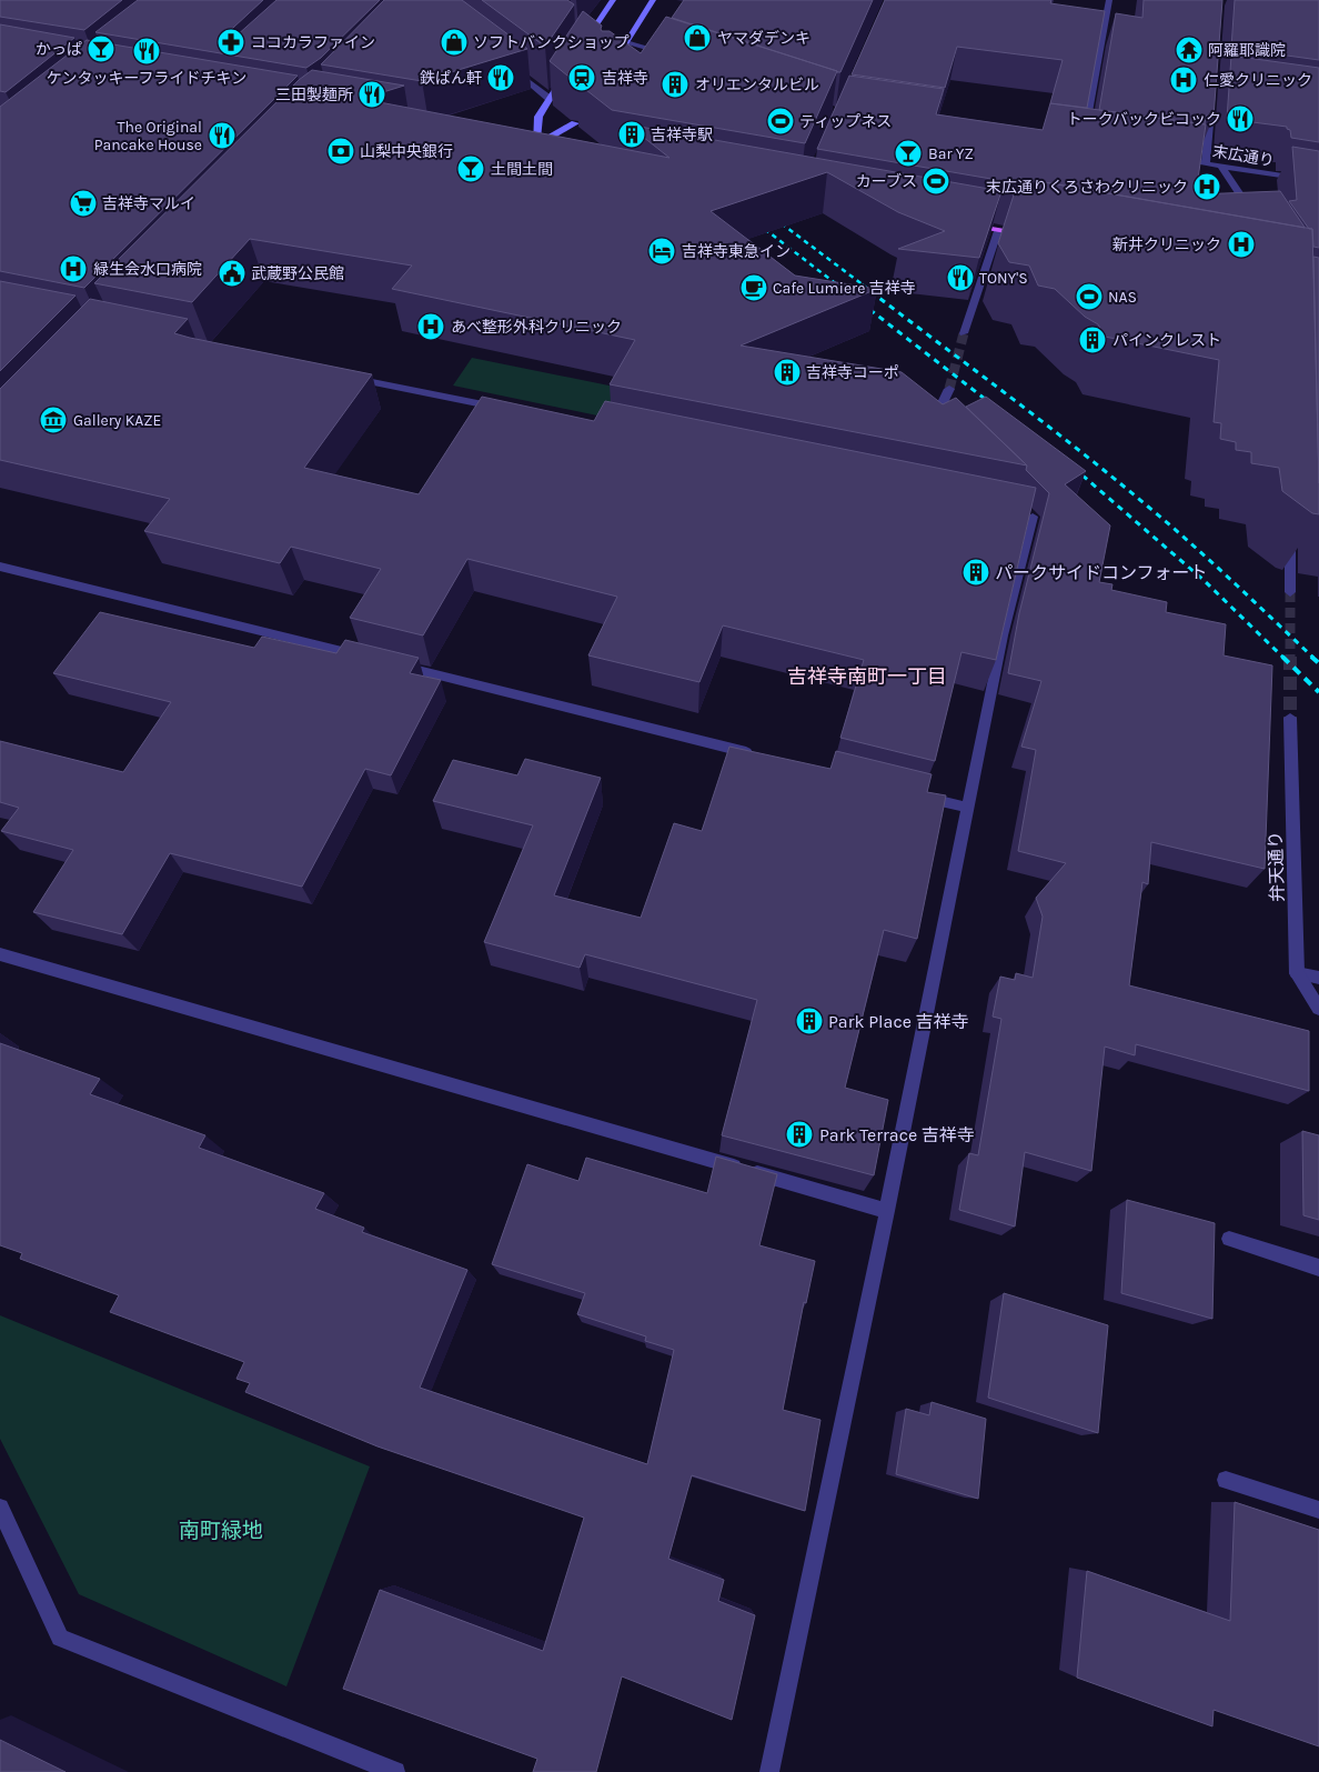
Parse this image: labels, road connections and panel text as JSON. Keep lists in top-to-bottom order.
{
  "streets": {
    "street": ["末広通り", "弁天通り"]
  },
  "districts": ["吉祥寺南町一丁目"],
  "parks": ["南町緑地"],
  "places": {
    "shop": ["ヤマダデンキ", "ソフトバンクショップ"],
    "pharmacy": ["ココカラファイン"],
    "bar": ["かっぱ", "Bar YZ", "土間土間"],
    "temple": ["阿羅耶識院"],
    "restaurant": [
      "ケンタッキーフライドチキン",
      "鉄ぱん軒",
      "三田製麺所",
      "トークバックビコック",
      "The Original Pancake House",
      "TONY'S"
    ],
    "station": ["吉祥寺"],
    "hospital": [
      "仁愛クリニック",
      "末広通りくろさわクリニック",
      "新井クリニック",
      "緑生会水口病院",
      "あべ整形外科クリニック"
    ],
    "building": [
      "オリエンタルビル",
      "吉祥寺駅",
      "パインクレスト",
      "吉祥寺コーポ",
      "パークサイドコンフォート",
      "Park Place 吉祥寺",
      "Park Terrace 吉祥寺"
    ],
    "sports": ["ティップネス", "カーブス", "NAS"],
    "bank": ["山梨中央銀行"],
    "supermarket": ["吉祥寺マルイ"],
    "hotel": ["吉祥寺東急イン"],
    "public building": ["武蔵野公民館"],
    "cafe": ["Cafe Lumiere 吉祥寺"],
    "museum": ["Gallery KAZE"]
  }
}
